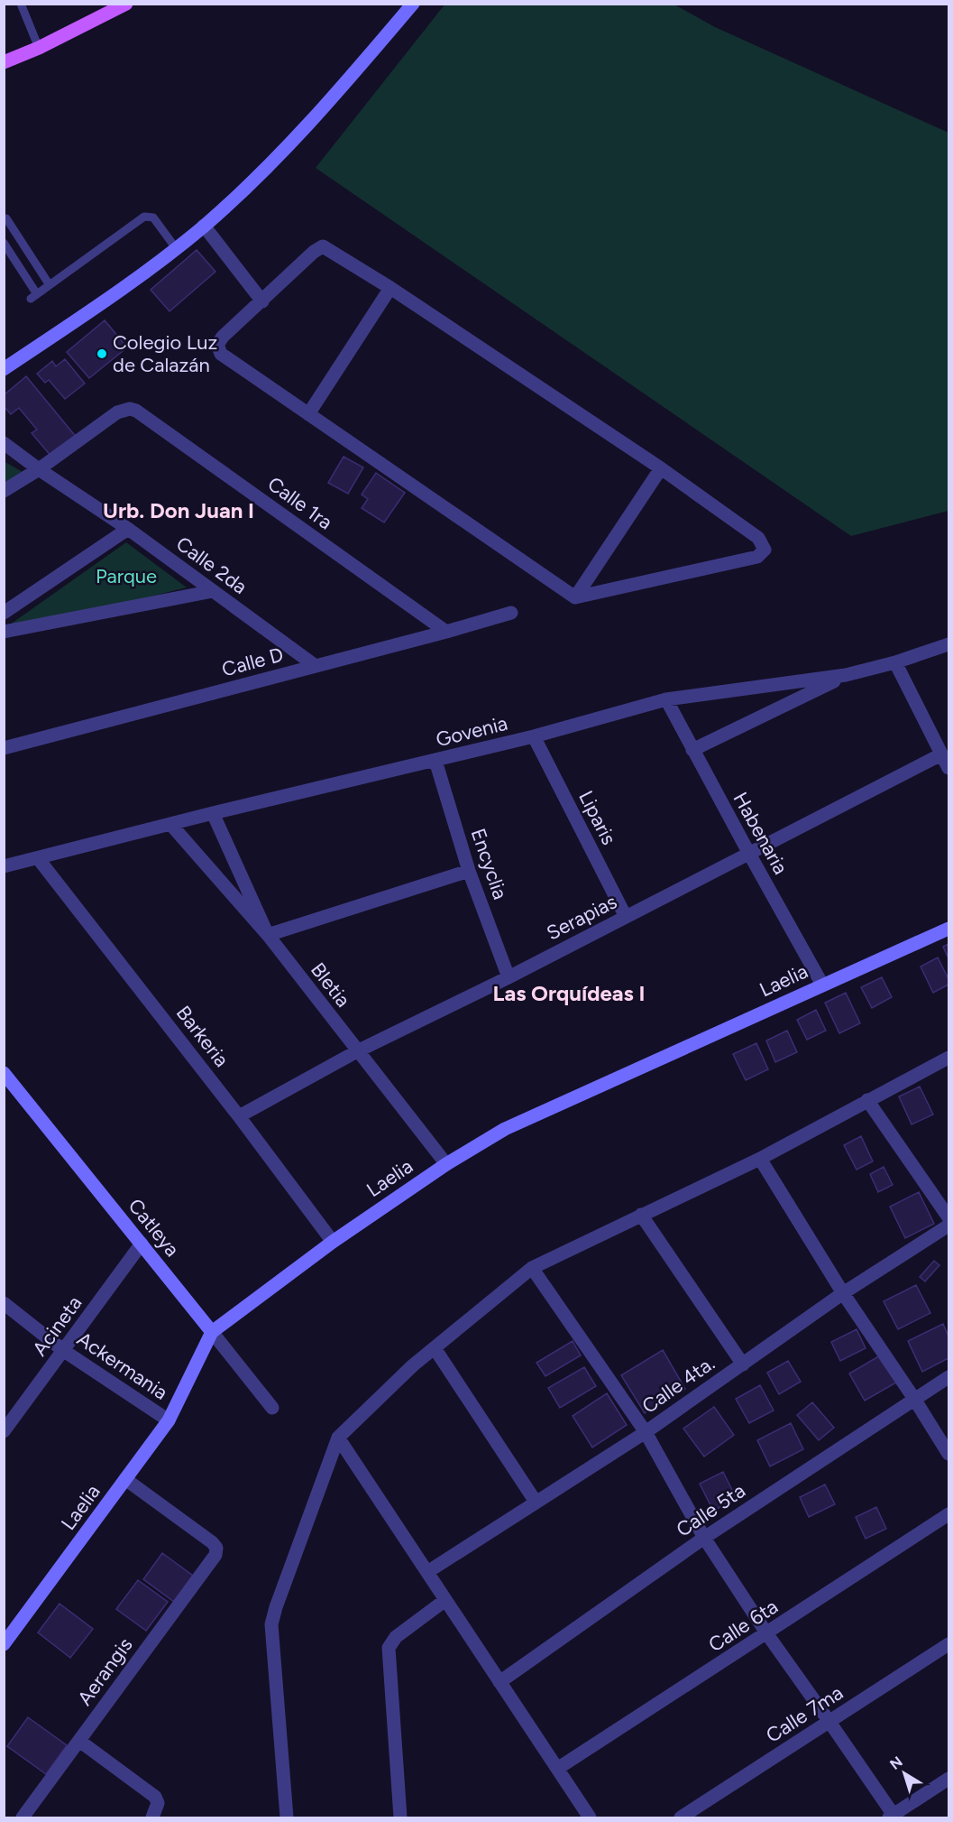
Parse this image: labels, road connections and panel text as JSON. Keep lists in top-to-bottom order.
{
  "streets": {
    "street": [
      "Calle 1ra",
      "Calle 2da",
      "Calle D",
      "Govenia",
      "Liparis",
      "Habenaria",
      "Encyclia",
      "Serapias",
      "Laelia",
      "Bletia",
      "Barkeria",
      "Catleya",
      "Acineta",
      "Ackermania",
      "Calle 4ta.",
      "Calle 5ta",
      "Calle 6ta",
      "Aerangis",
      "Calle 7ma"
    ]
  },
  "crossings": [
    ["Calle 1ra", "Calle 2da"],
    ["Calle 1ra", "Calle D"],
    ["Calle 2da", "Calle D"],
    ["Govenia", "Liparis"],
    ["Govenia", "Habenaria"],
    ["Govenia", "Encyclia"],
    ["Govenia", "Bletia"],
    ["Govenia", "Barkeria"],
    ["Liparis", "Serapias"],
    ["Habenaria", "Serapias"],
    ["Habenaria", "Laelia"],
    ["Encyclia", "Serapias"],
    ["Serapias", "Bletia"],
    ["Serapias", "Barkeria"],
    ["Laelia", "Bletia"],
    ["Laelia", "Barkeria"],
    ["Laelia", "Catleya"],
    ["Laelia", "Ackermania"],
    ["Laelia", "Aerangis"],
    ["Catleya", "Acineta"],
    ["Acineta", "Ackermania"]
  ],
  "districts": ["Urb. Don Juan I", "Las Orquídeas I"],
  "parks": ["Parque"],
  "places": ["Colegio Luz de Calazán"],
  "north": "top left"
}
